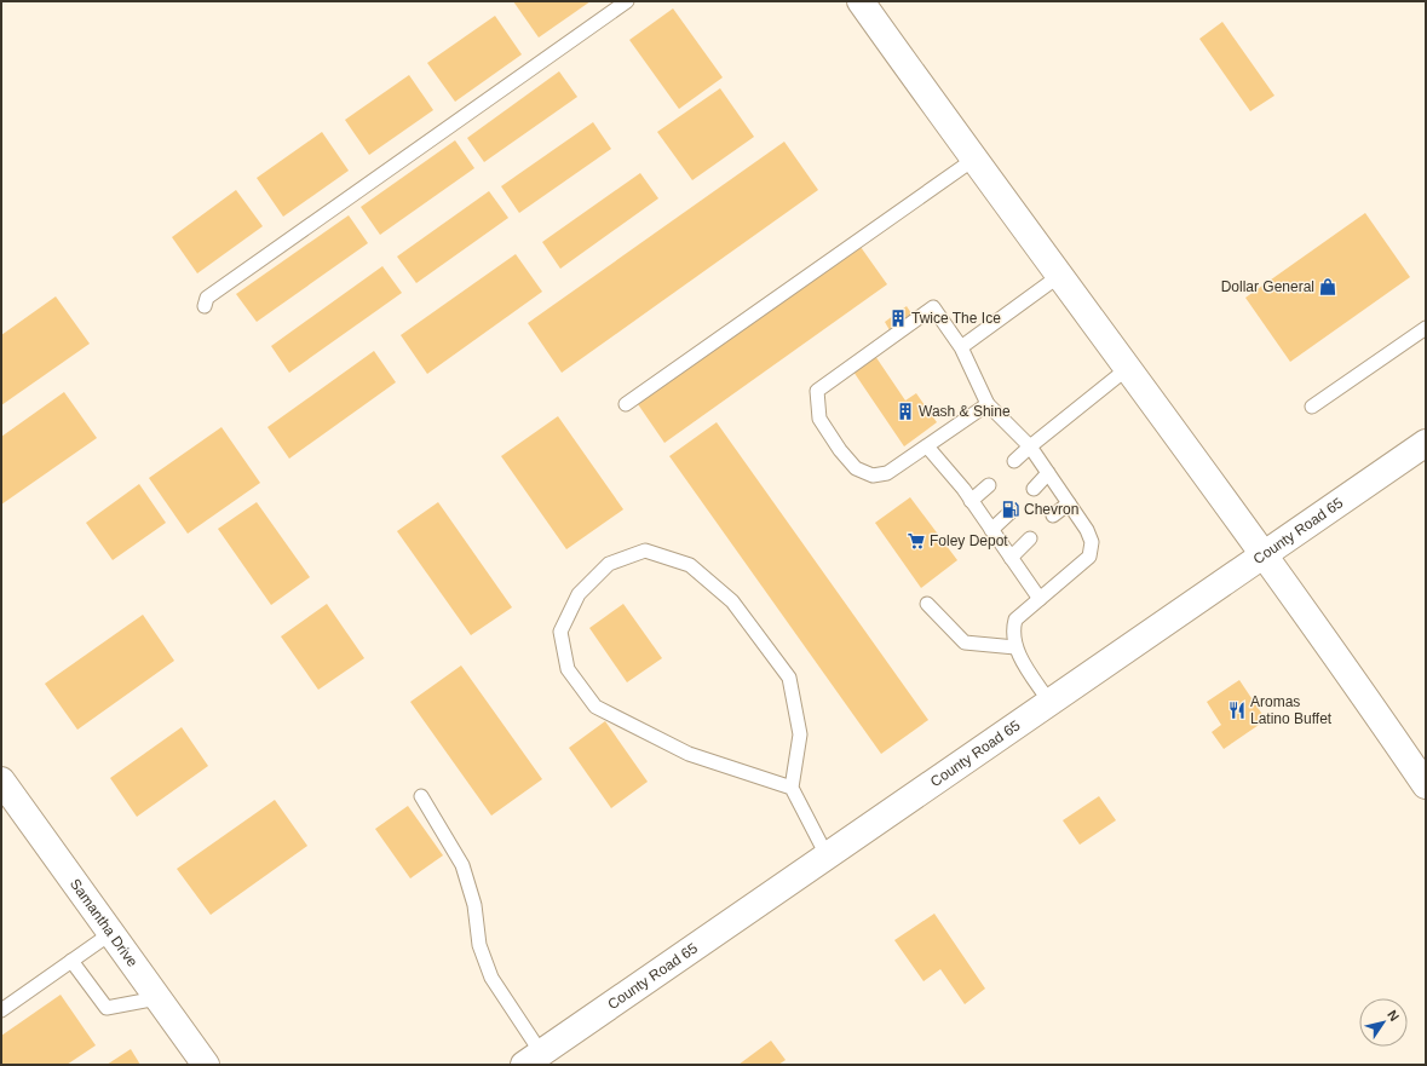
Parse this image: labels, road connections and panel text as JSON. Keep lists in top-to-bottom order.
{
  "streets": {
    "street": ["County Road 65", "Samantha Drive"]
  },
  "places": {
    "shop": ["Dollar General"],
    "building": ["Twice The Ice", "Wash & Shine"],
    "fuel station": ["Chevron"],
    "supermarket": ["Foley Depot"],
    "restaurant": ["Aromas Latino Buffet"]
  },
  "north": "top right"
}
